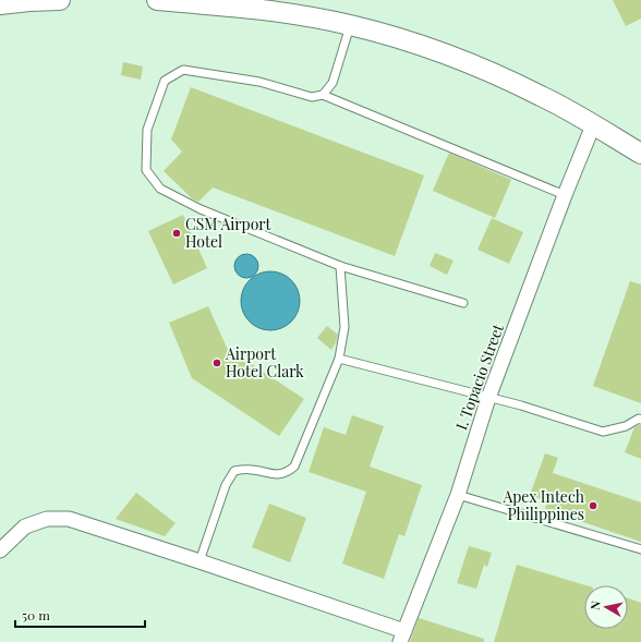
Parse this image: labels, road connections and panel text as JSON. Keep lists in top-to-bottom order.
{
  "streets": {
    "street": ["I. Topacio Street"]
  },
  "places": ["CSM Airport Hotel", "Airport Hotel Clark", "Apex Intech Philippines"],
  "scale_bar": "50 m",
  "north": "left"
}
